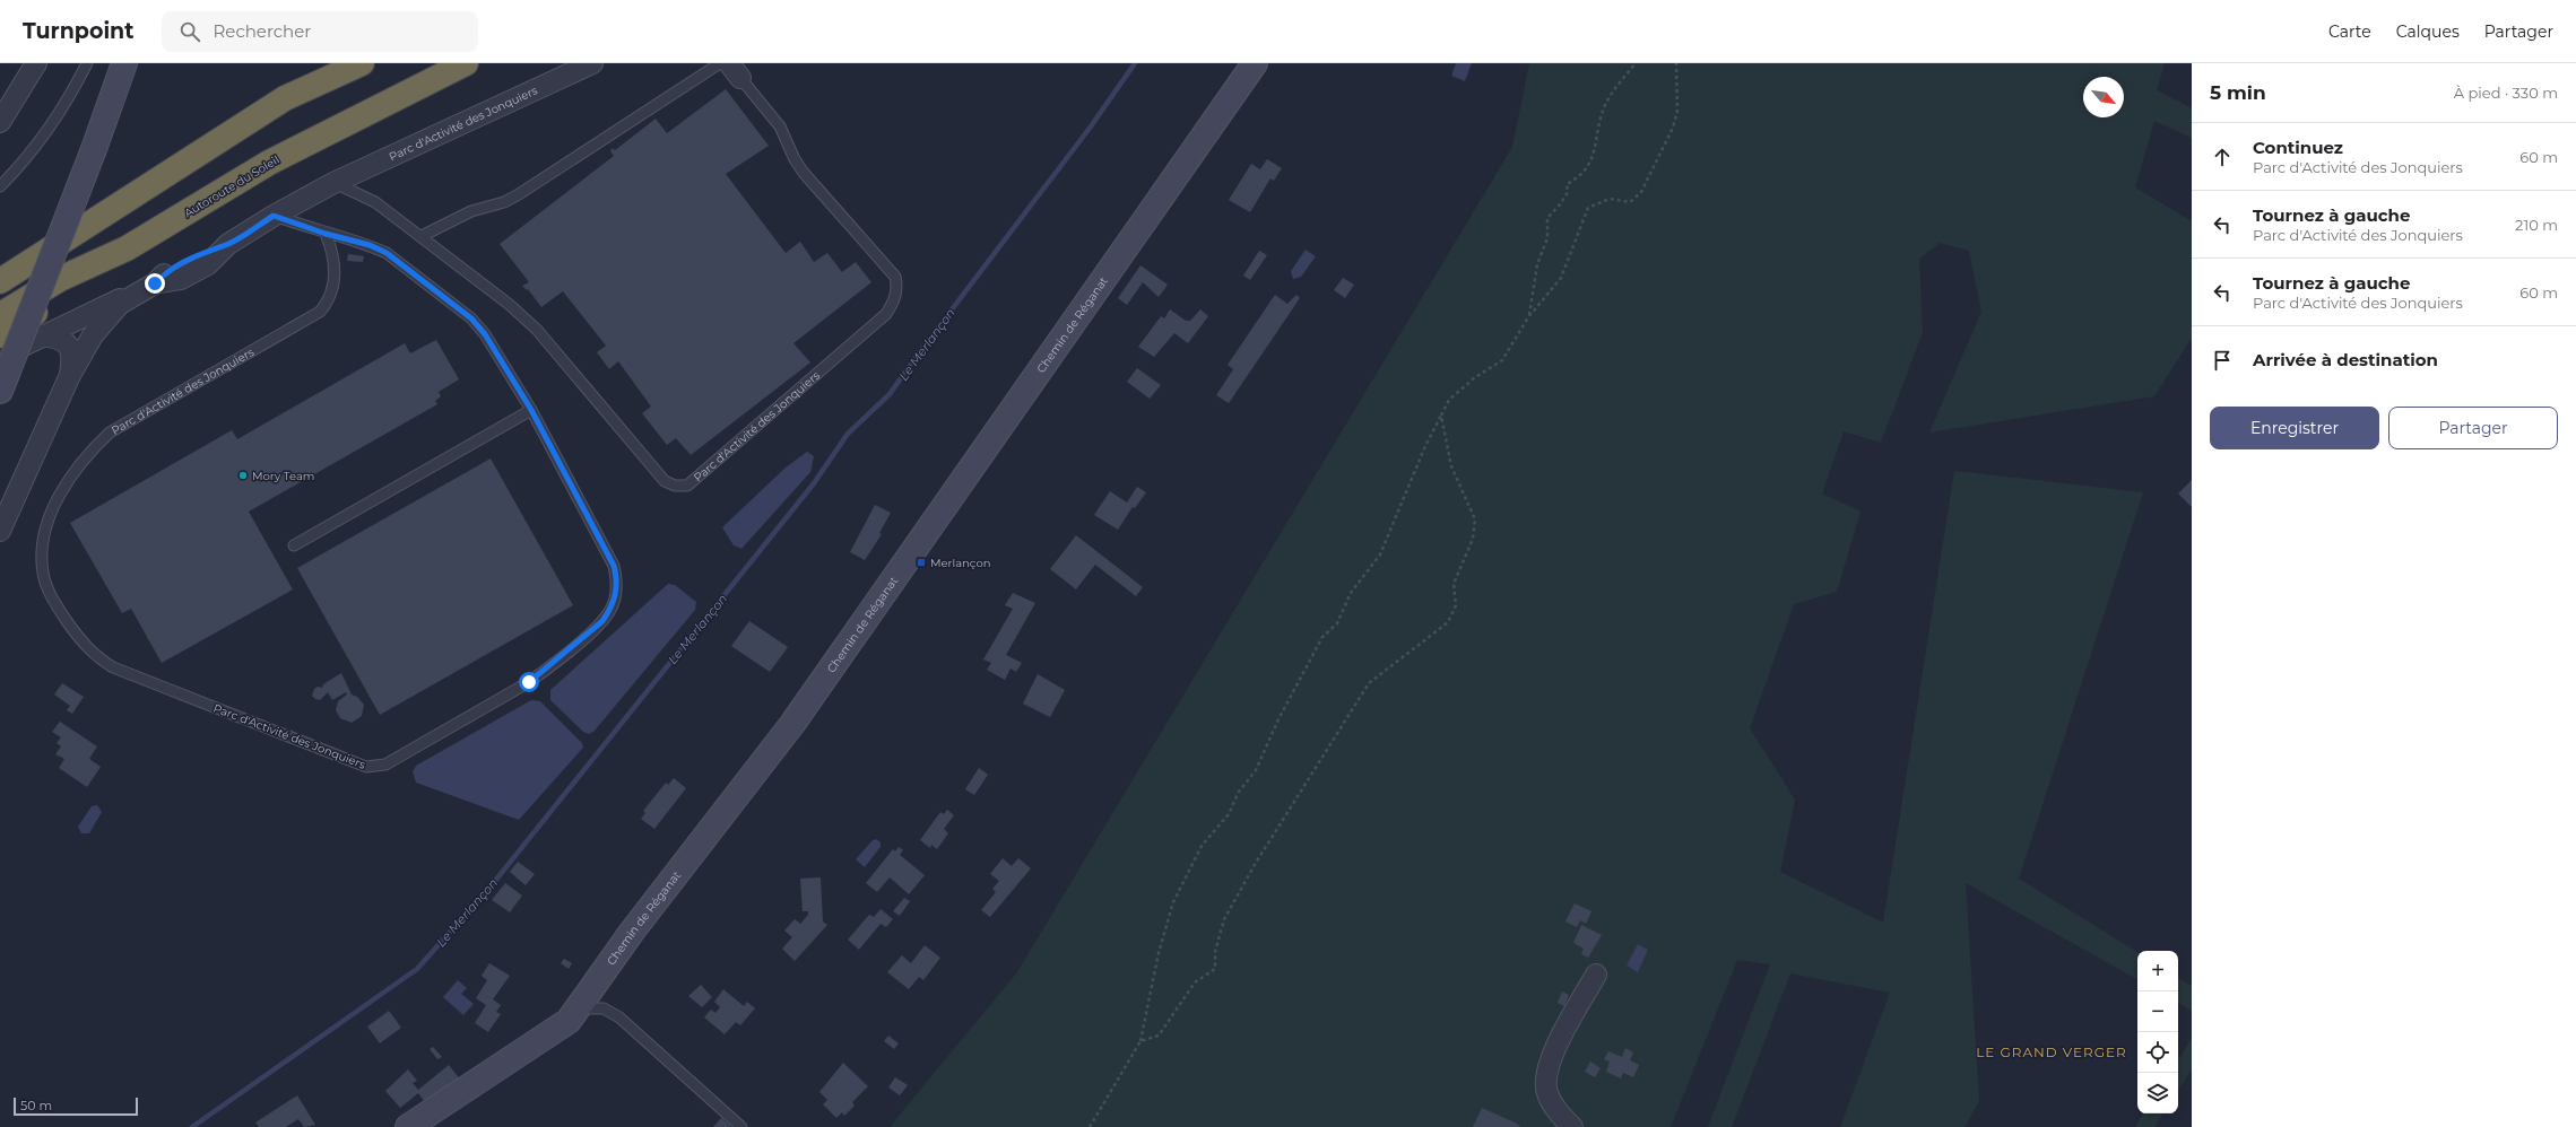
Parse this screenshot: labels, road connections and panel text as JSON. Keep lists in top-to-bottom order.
{
  "streets": {
    "highway": ["Autoroute du Soleil"],
    "street": ["Parc d'Activité des Jonquiers", "Chemin de Réganat"]
  },
  "districts": ["LE GRAND VERGER"],
  "water": ["Le Merlançon"],
  "places": {
    "other": ["Mory Team"],
    "transit": ["Merlançon"]
  },
  "scale_bar": "50 m",
  "north": "bottom right",
  "page": {
    "header": "Turnpoint",
    "search": "Rechercher",
    "nav": ["Carte", "Calques", "Partager"],
    "heading": ["5 min", "À pied · 330 m"],
    "list": [
      ["Continuez", "Parc d'Activité des Jonquiers", "60 m"],
      ["Tournez à gauche", "Parc d'Activité des Jonquiers", "210 m"],
      ["Tournez à gauche", "Parc d'Activité des Jonquiers", "60 m"],
      "Arrivée à destination"
    ],
    "buttons": ["Enregistrer", "Partager"],
    "map_buttons": ["+", "−"],
    "scale": "50 m"
  }
}
